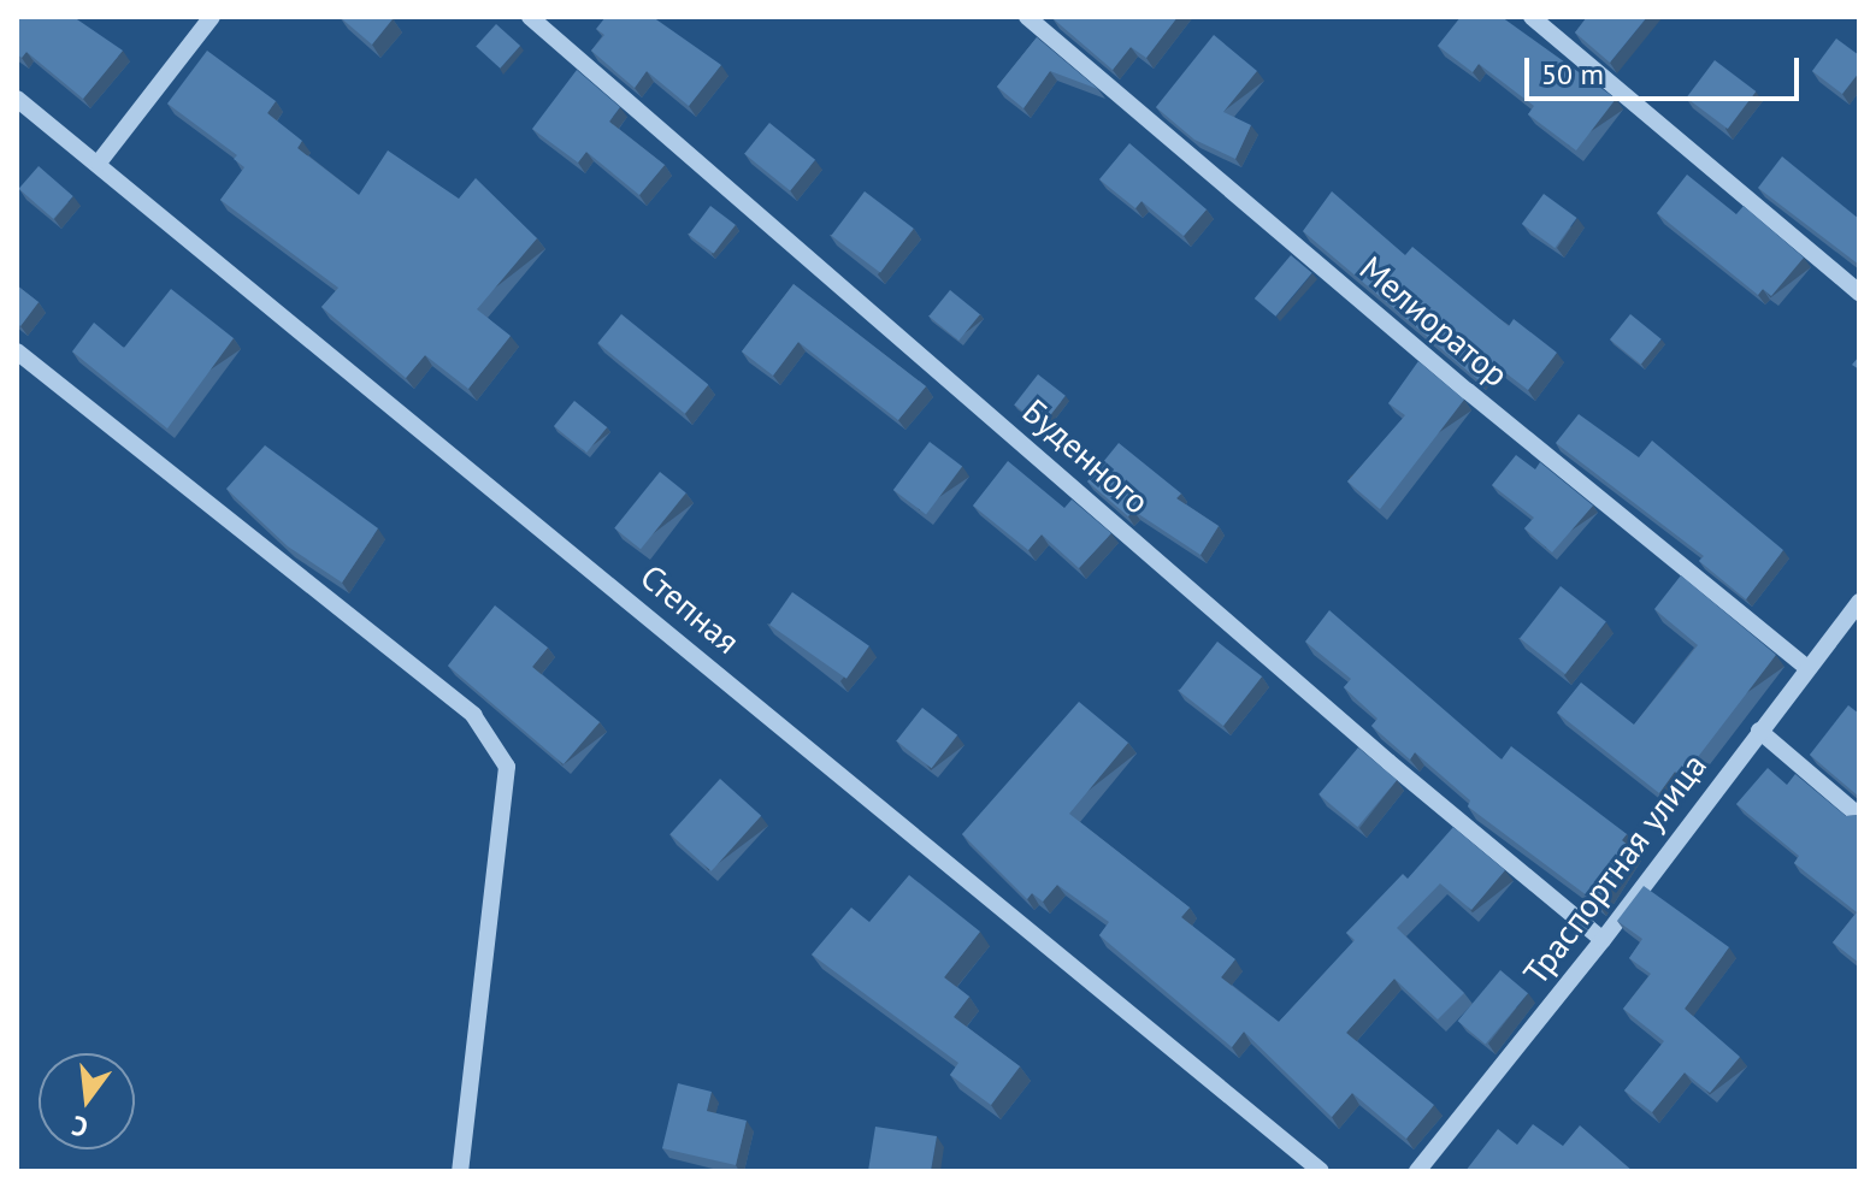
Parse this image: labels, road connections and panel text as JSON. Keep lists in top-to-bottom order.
{
  "streets": {
    "street": [
      "Мелиоратор",
      "Буденного",
      "Степная",
      "Траспортная улица"
    ]
  },
  "crossings": [
    ["Мелиоратор", "Траспортная улица"],
    ["Буденного", "Траспортная улица"]
  ],
  "scale_bar": "50 m",
  "north": "bottom"
}
